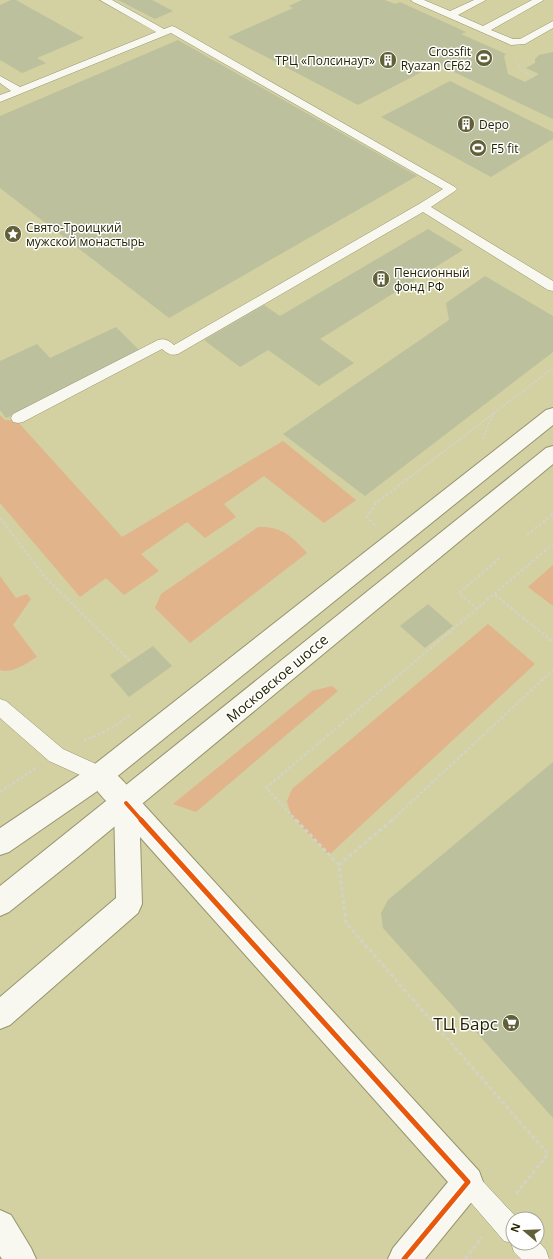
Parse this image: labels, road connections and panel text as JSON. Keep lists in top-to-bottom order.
{
  "streets": {
    "main road": ["Московское шоссе"]
  },
  "places": {
    "sports": ["Crossfit Ryazan CF62", "F5 fit"],
    "building": ["ТРЦ «Полсинаут»", "Depo", "Пенсионный фонд РФ"],
    "place": ["Свято-Троицкий мужской монастырь"],
    "supermarket": ["ТЦ Барс"]
  },
  "north": "left"
}
